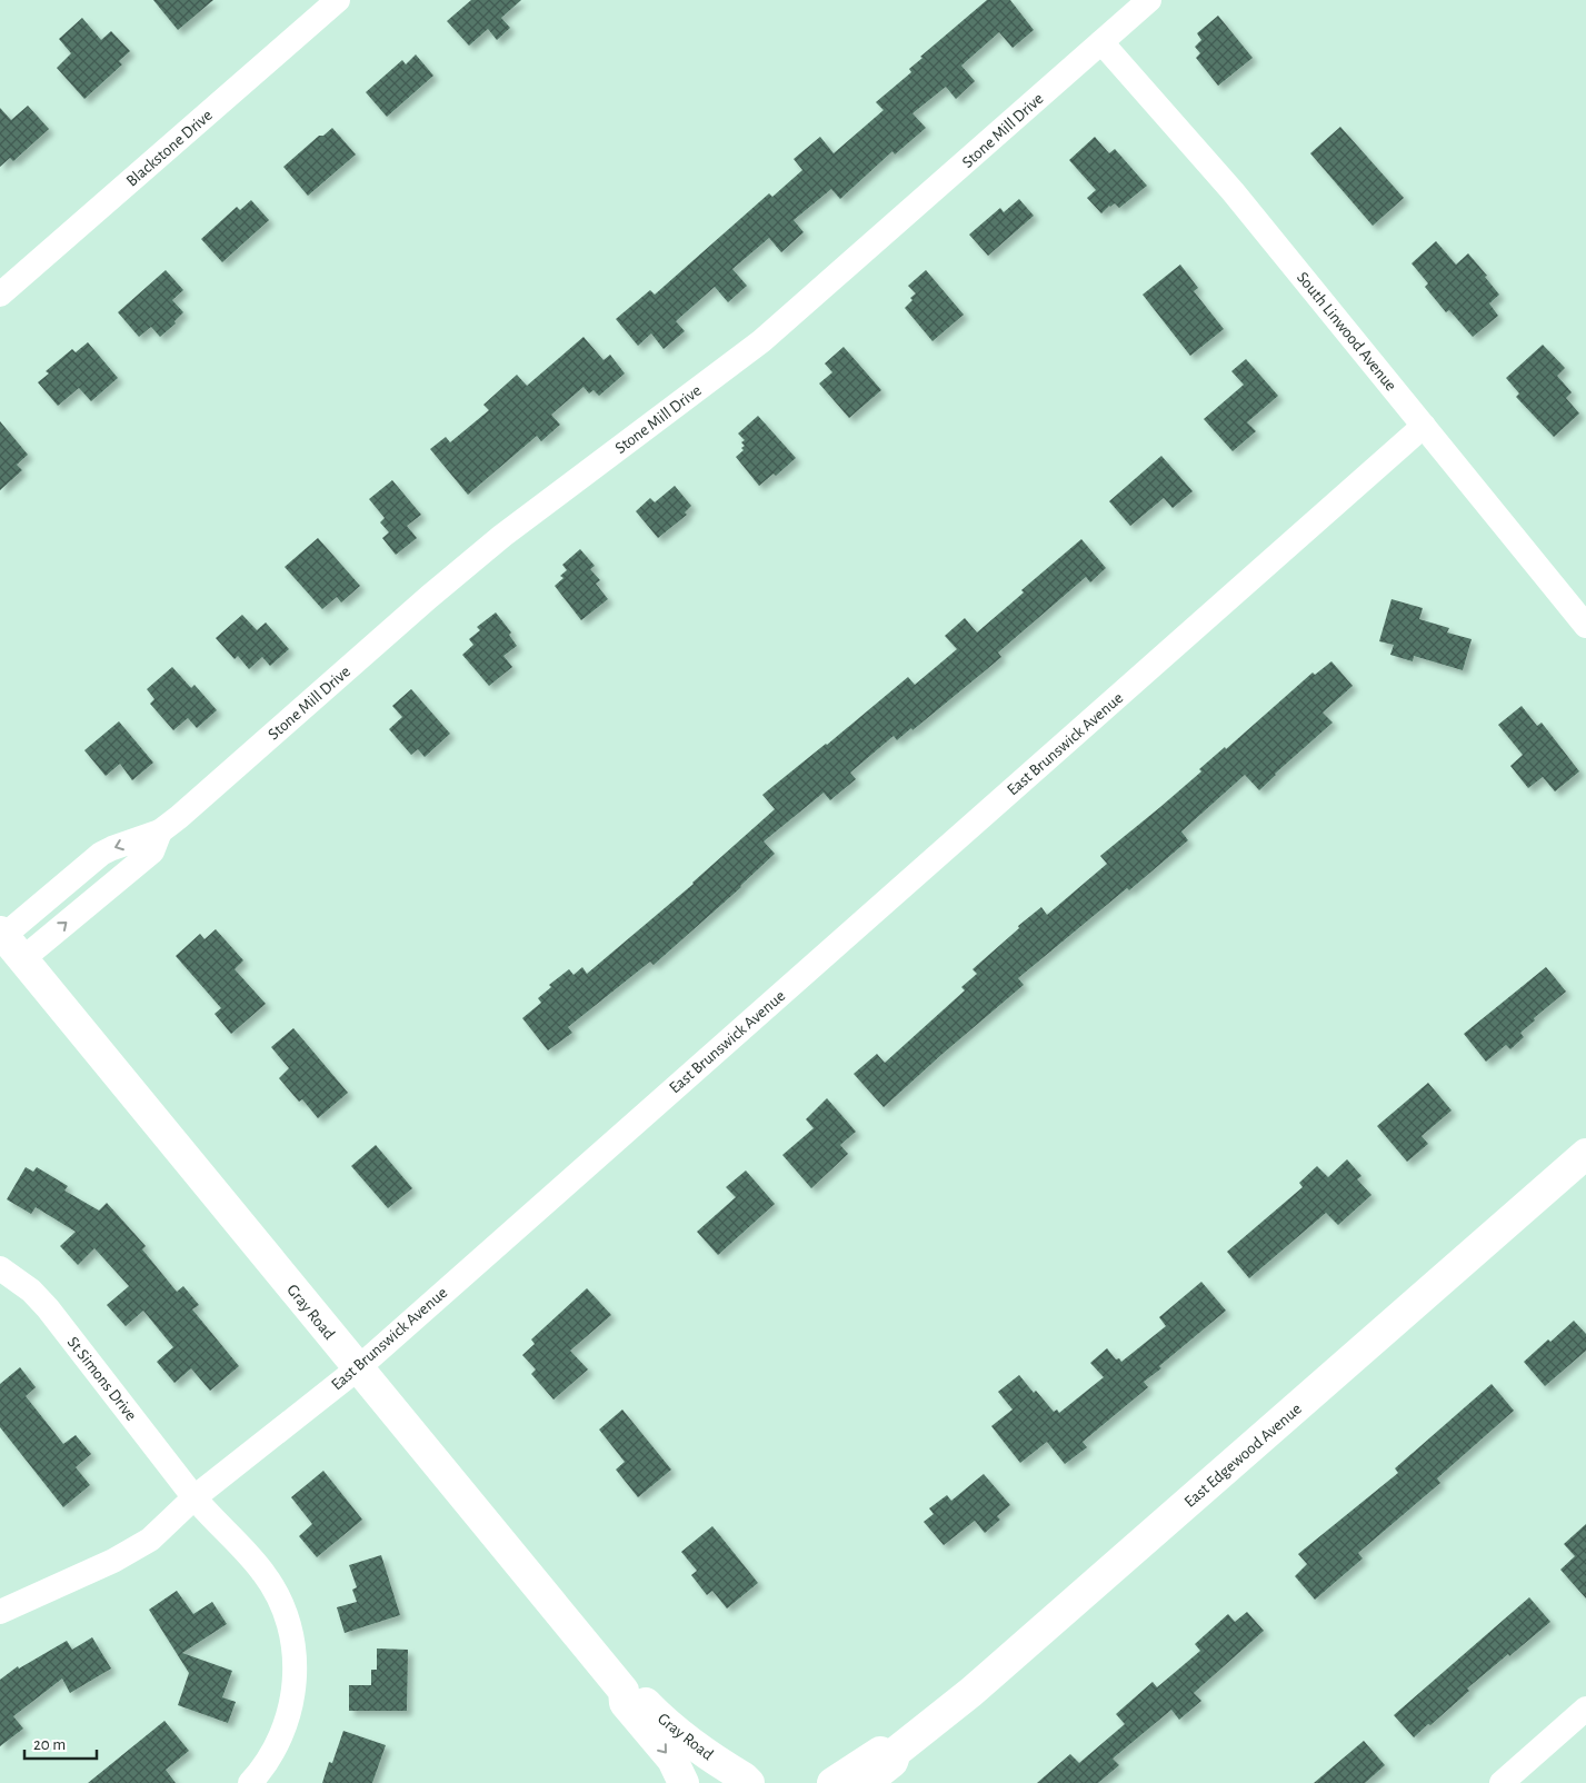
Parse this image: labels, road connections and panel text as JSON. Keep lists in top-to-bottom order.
{
  "streets": {
    "street": [
      "Stone Mill Drive",
      "Blackstone Drive",
      "South Linwood Avenue",
      "East Brunswick Avenue",
      "Gray Road",
      "St Simons Drive",
      "East Edgewood Avenue"
    ]
  },
  "crossings": [
    ["Stone Mill Drive", "South Linwood Avenue"],
    ["Stone Mill Drive", "Gray Road"],
    ["South Linwood Avenue", "East Brunswick Avenue"],
    ["East Brunswick Avenue", "Gray Road"],
    ["East Brunswick Avenue", "St Simons Drive"]
  ],
  "scale_bar": "20 m"
}
